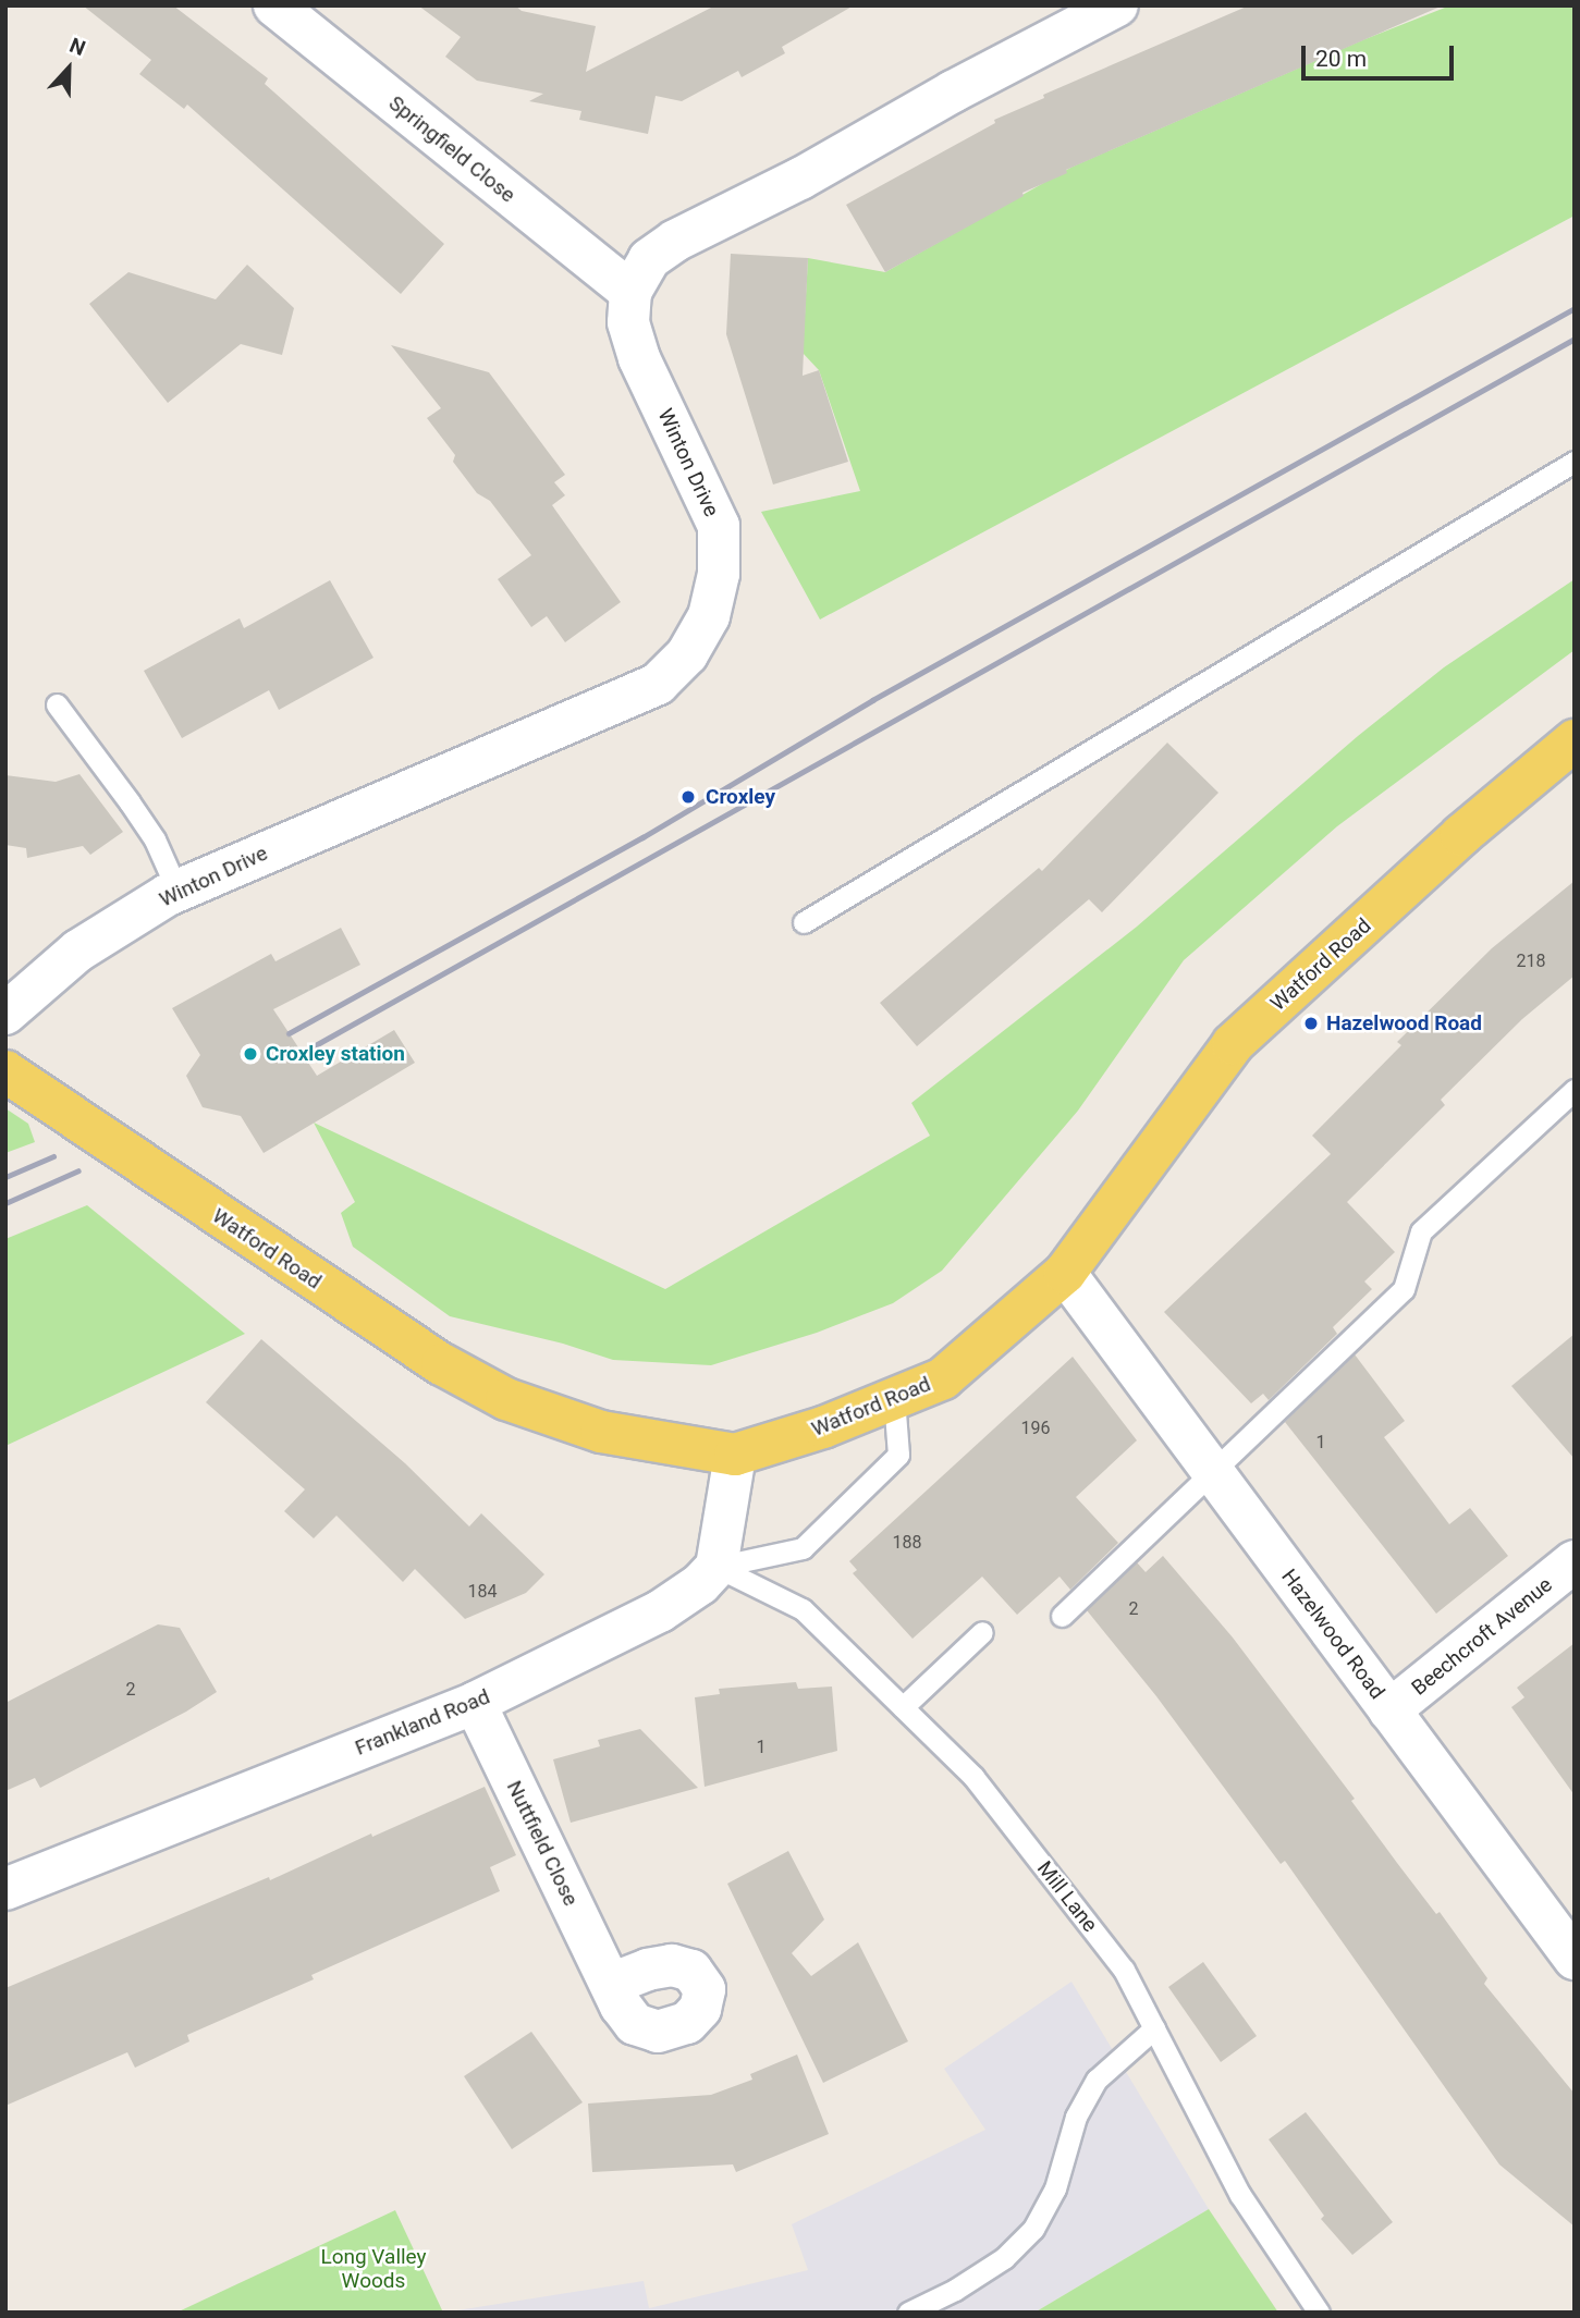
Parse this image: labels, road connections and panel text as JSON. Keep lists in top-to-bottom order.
{
  "streets": {
    "main road": ["Watford Road"],
    "street": [
      "Springfield Close",
      "Winton Drive",
      "Hazelwood Road",
      "Beechcroft Avenue",
      "Frankland Road",
      "Nuttfield Close"
    ],
    "lane": ["Mill Lane"]
  },
  "crossings": [
    ["Springfield Close", "Winton Drive"],
    ["Watford Road", "Hazelwood Road"],
    ["Hazelwood Road", "Beechcroft Avenue"],
    ["Frankland Road", "Nuttfield Close"],
    ["Frankland Road", "Mill Lane"]
  ],
  "parks": ["Long Valley Woods"],
  "places": ["Croxley", "Hazelwood Road", "Croxley station"],
  "house_numbers": [
    "218",
    "196",
    "1",
    "188",
    "184",
    "2",
    "2",
    "1"
  ],
  "scale_bar": "20 m",
  "north": "top"
}
